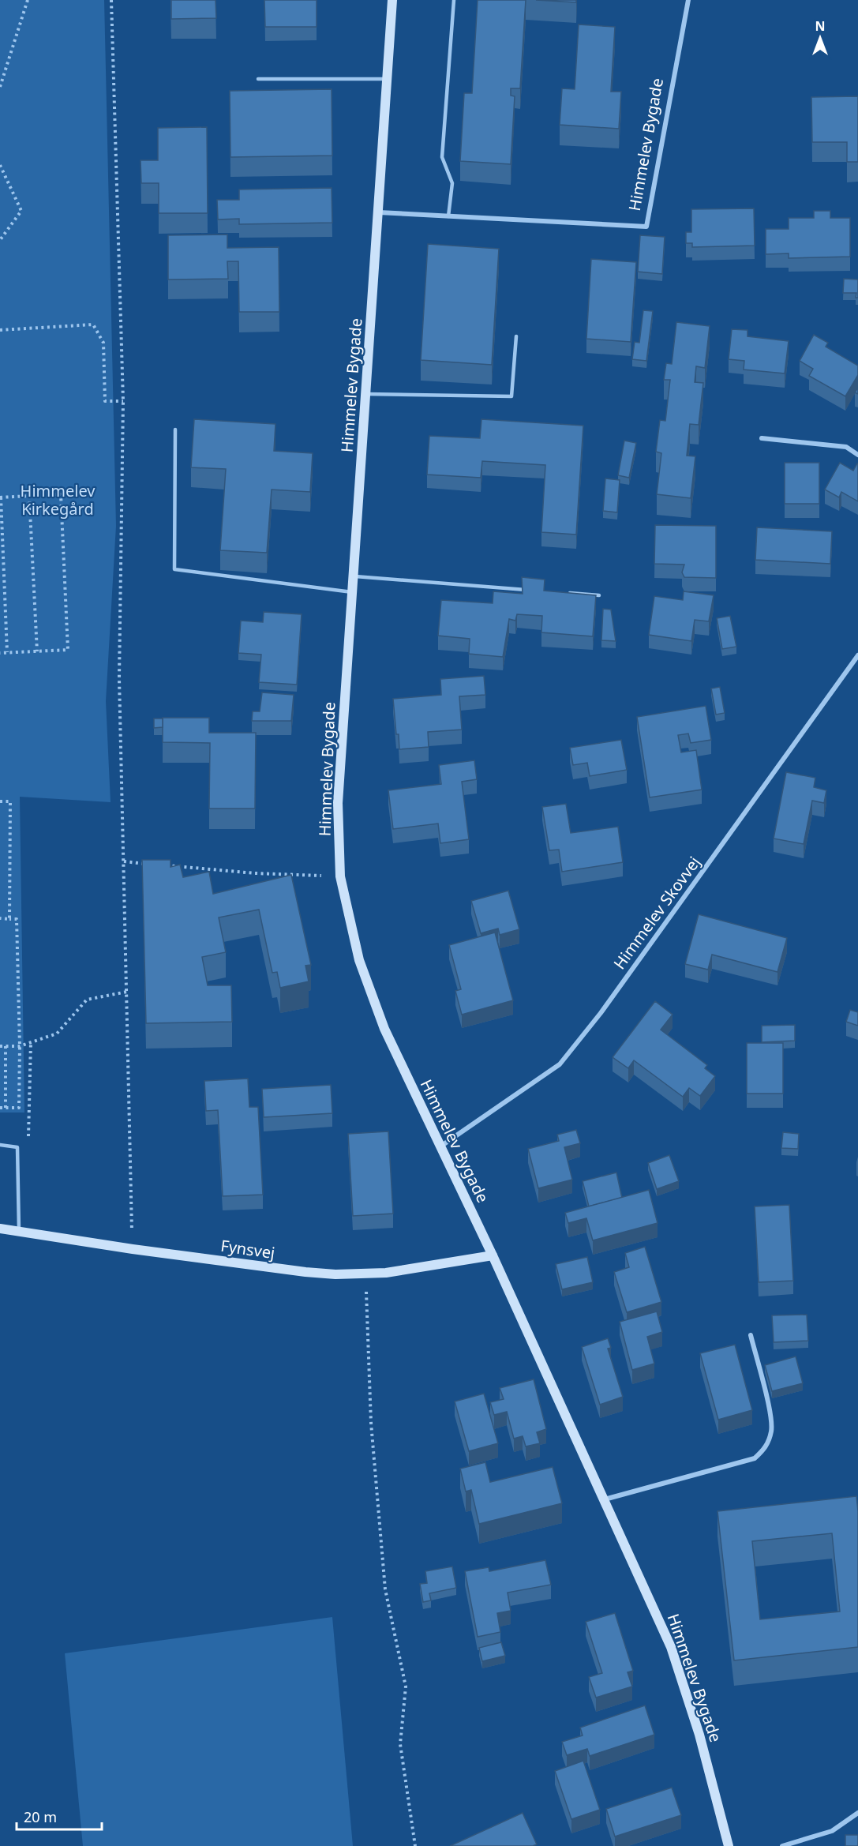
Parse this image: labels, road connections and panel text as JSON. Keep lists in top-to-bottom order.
{
  "streets": {
    "street": ["Himmelev Bygade", "Himmelev Skovvej", "Fynsvej"]
  },
  "crossings": [
    ["Himmelev Bygade", "Himmelev Skovvej"],
    ["Himmelev Bygade", "Fynsvej"]
  ],
  "parks": ["Himmelev Kirkegård"],
  "scale_bar": "20 m",
  "north": "top"
}
